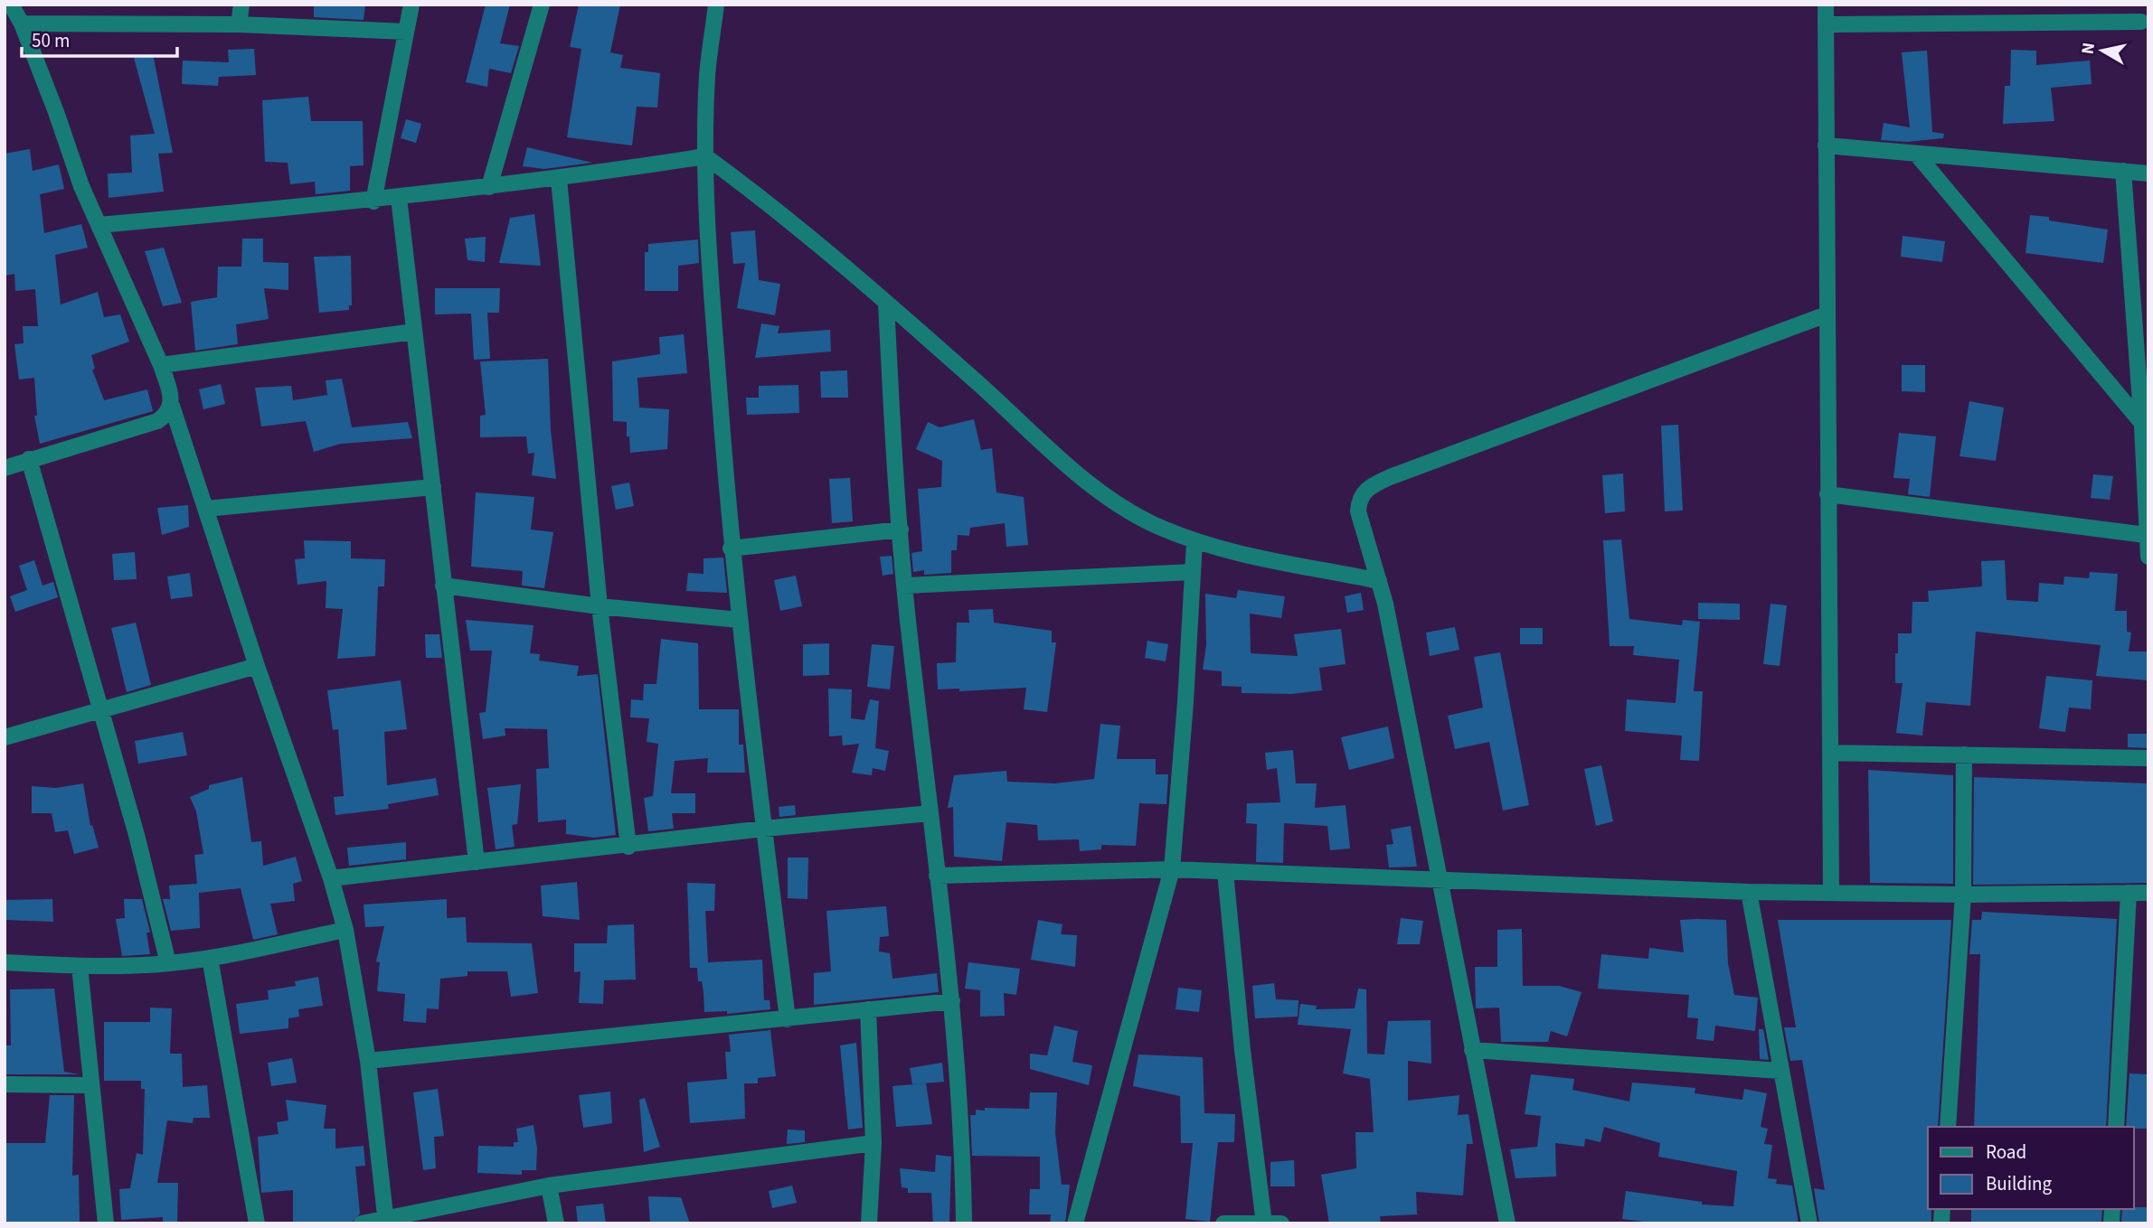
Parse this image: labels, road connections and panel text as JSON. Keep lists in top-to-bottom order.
{
  "legend": ["Road", "Building"],
  "scale_bar": "50 m",
  "north": "left"
}
